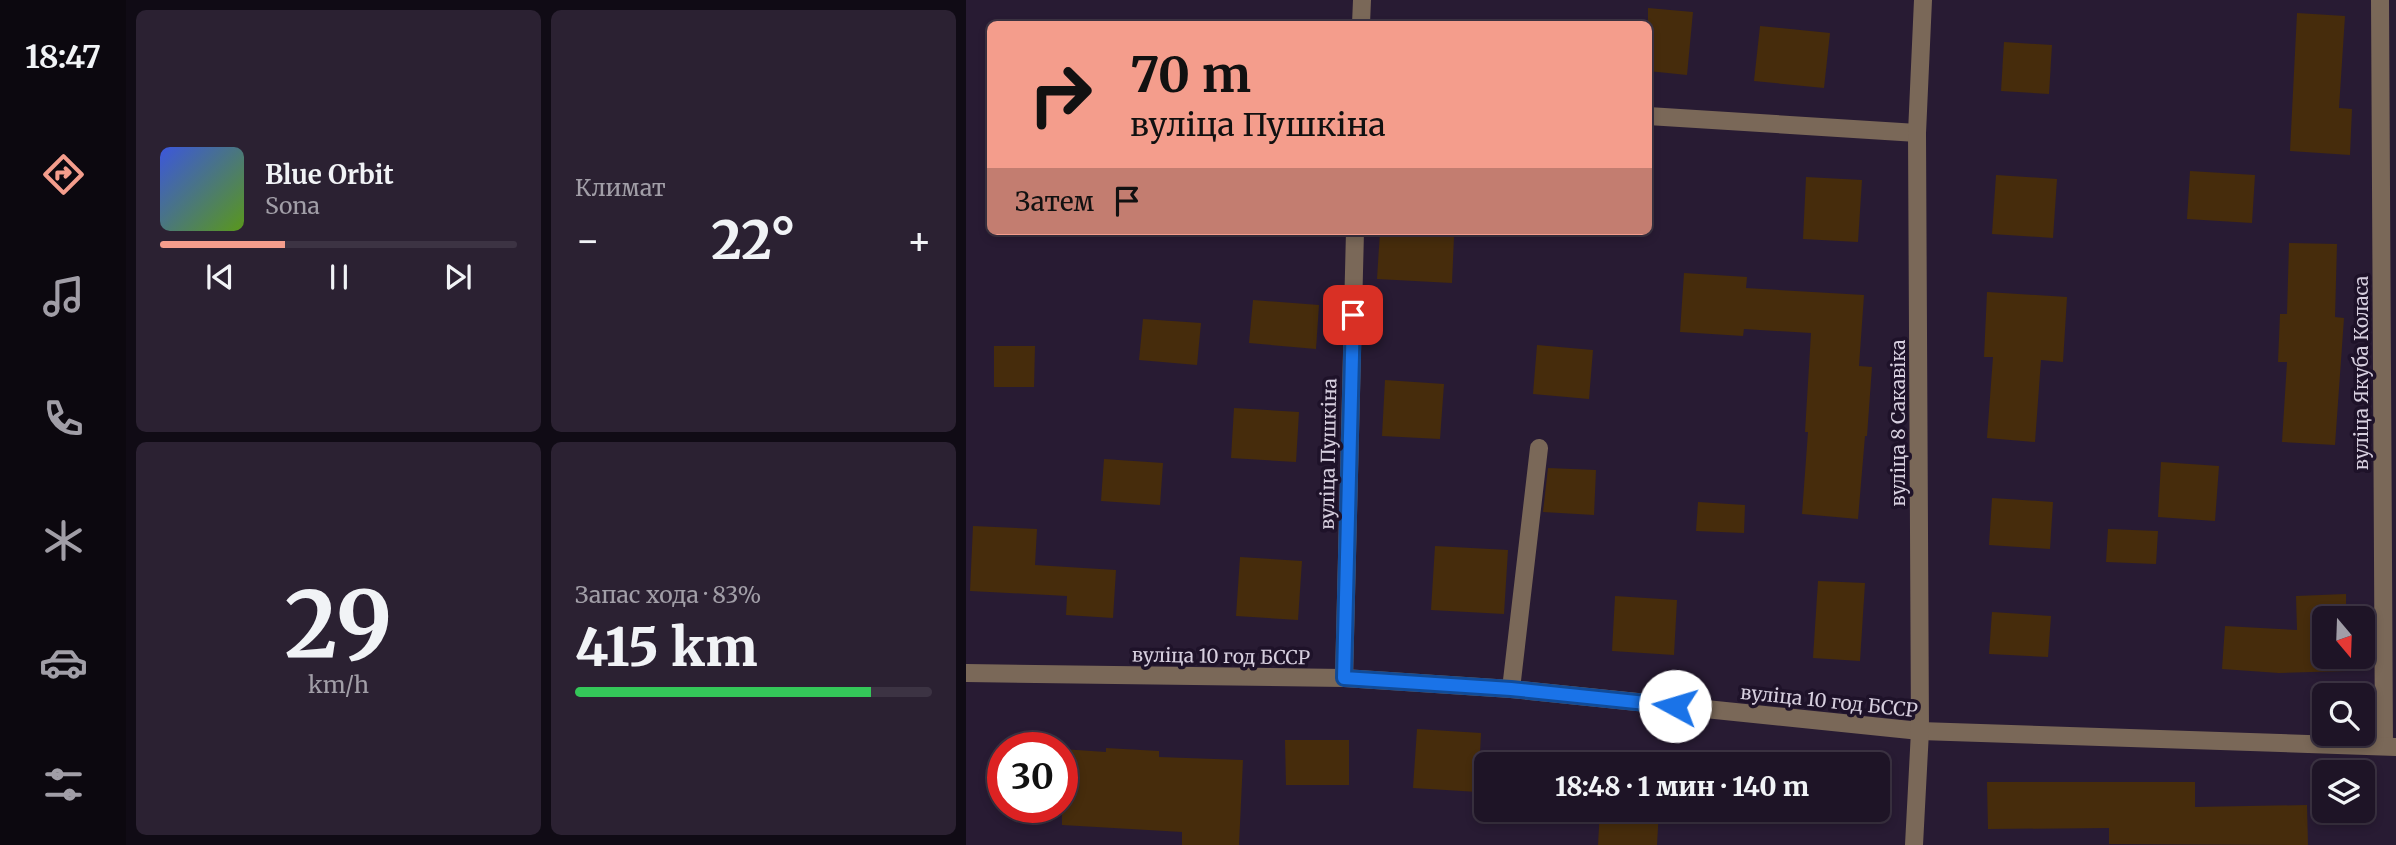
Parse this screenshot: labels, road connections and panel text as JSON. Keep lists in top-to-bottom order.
{
  "streets": {
    "street": [
      "вуліца Якуба Коласа",
      "вуліца 8 Сакавіка",
      "вуліца Пушкіна",
      "вуліца 10 год БССР"
    ]
  },
  "crossings": [
    ["вуліца Якуба Коласа", "вуліца 10 год БССР"],
    ["вуліца 8 Сакавіка", "вуліца 10 год БССР"],
    ["вуліца Пушкіна", "вуліца 10 год БССР"]
  ],
  "north": "bottom",
  "page": {
    "tabs": "18:47",
    "tile": [
      "Климат",
      ["29", "km/h"],
      ["Запас хода · 83%", "415 km"]
    ],
    "turn": ["70 m", "вуліца Пушкіна"],
    "song": ["Blue Orbit", "Sona"],
    "then": "Затем",
    "heat": ["−", "22°", "+"],
    "limit": "30",
    "trip": "18:48 · 1 мин · 140 m"
  }
}
